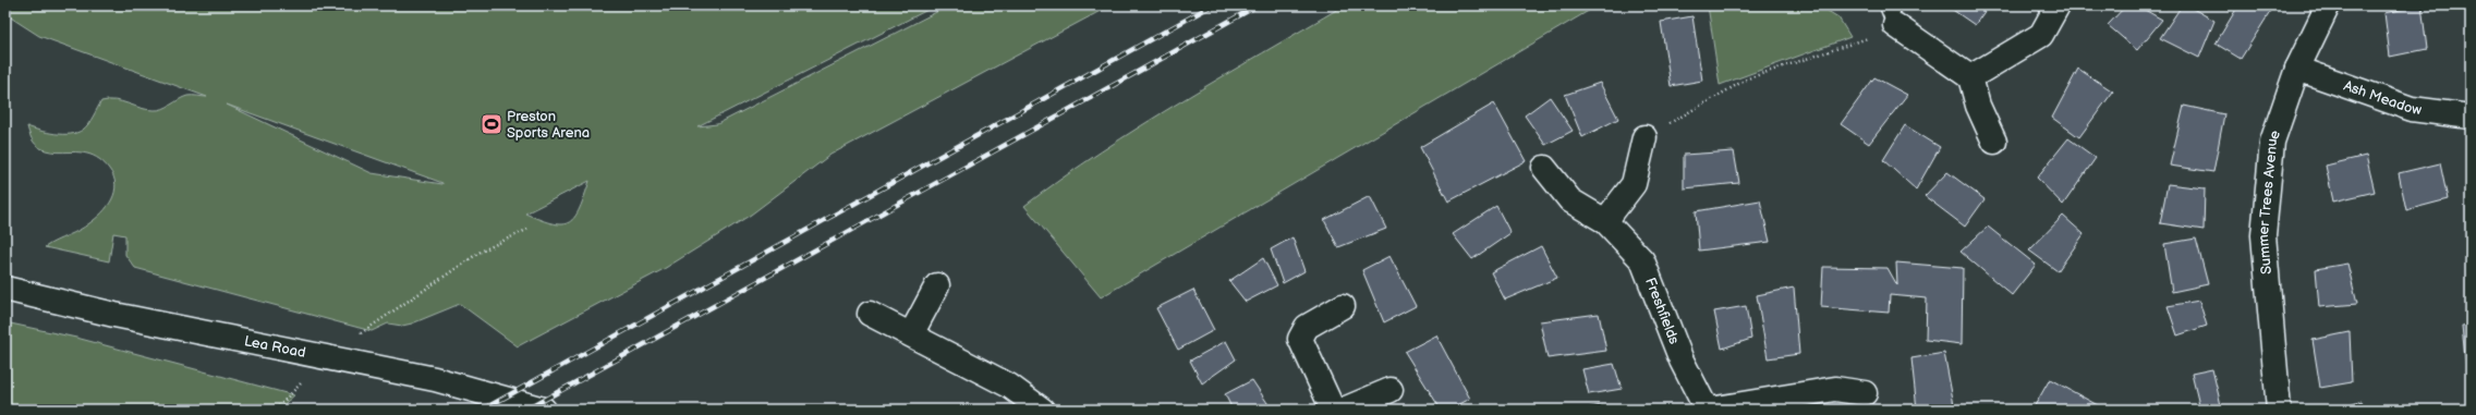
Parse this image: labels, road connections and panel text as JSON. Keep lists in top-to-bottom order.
{
  "streets": {
    "street": [
      "Ash Meadow",
      "Summer Trees Avenue",
      "Freshfields",
      "Lea Road"
    ]
  },
  "crossings": [
    ["Ash Meadow", "Summer Trees Avenue"]
  ],
  "places": {
    "sports": ["Preston Sports Arena"]
  }
}
